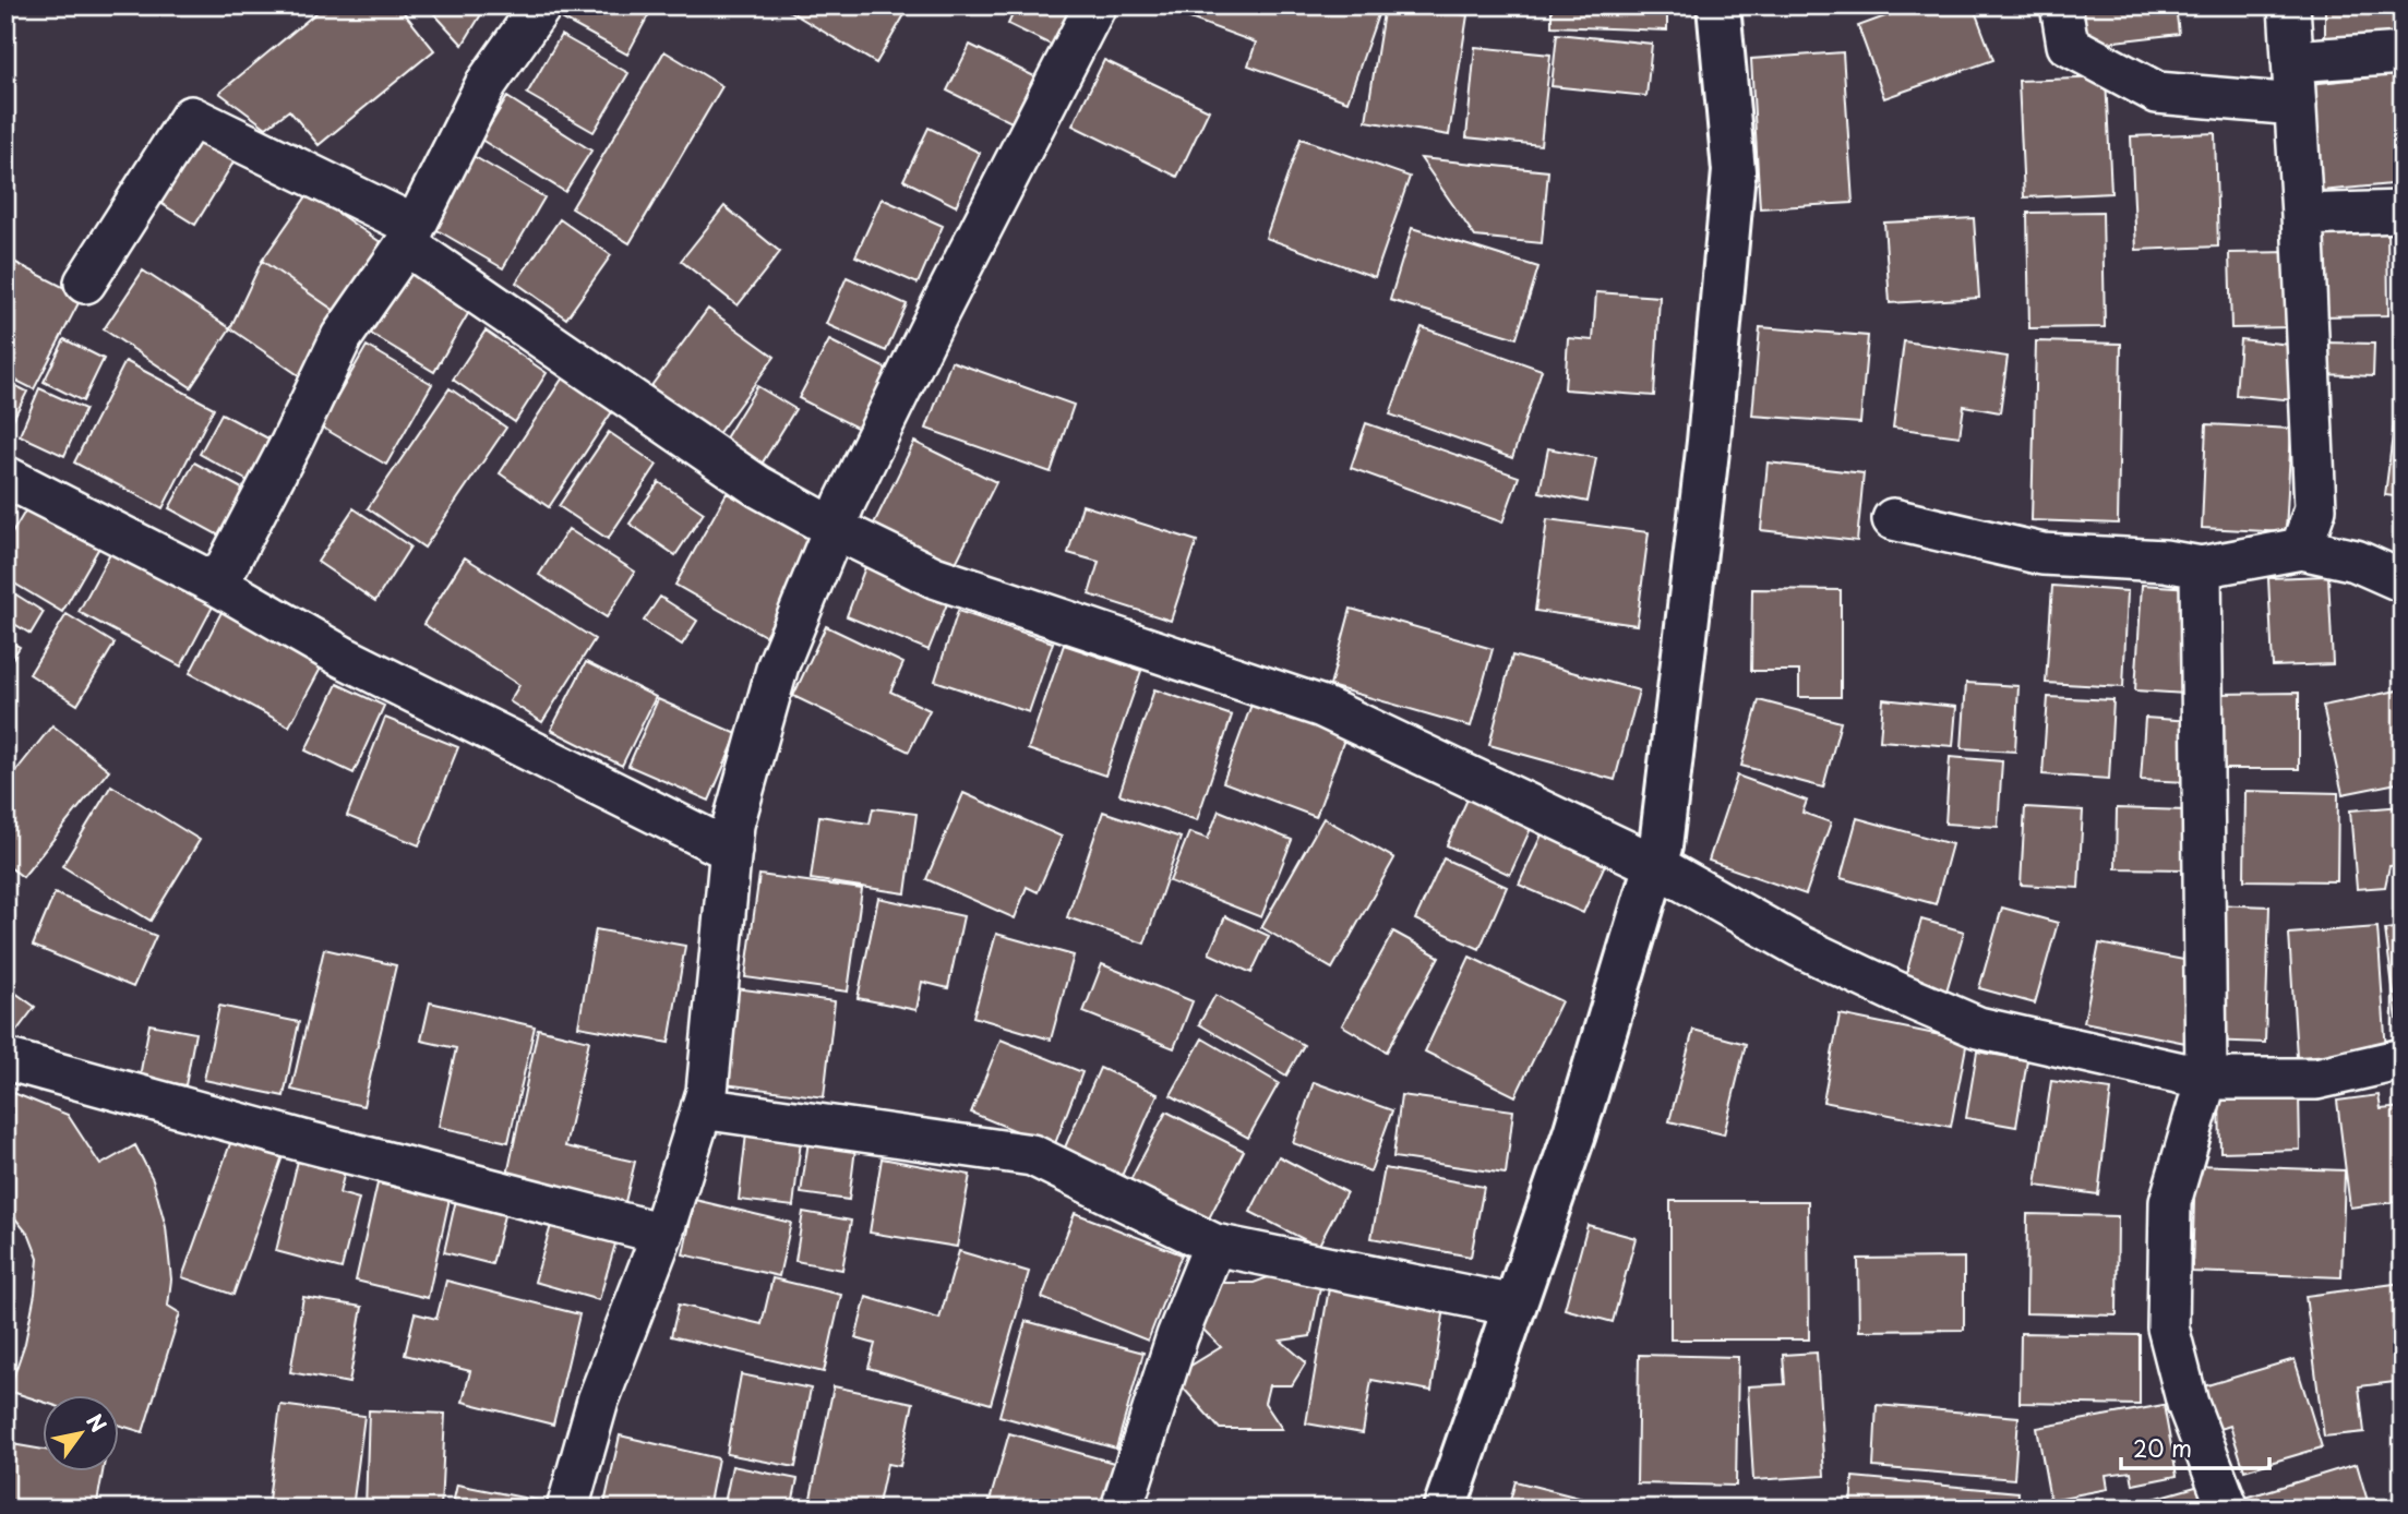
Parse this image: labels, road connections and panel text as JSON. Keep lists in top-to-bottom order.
{
  "scale_bar": "20 m",
  "north": "top right"
}
